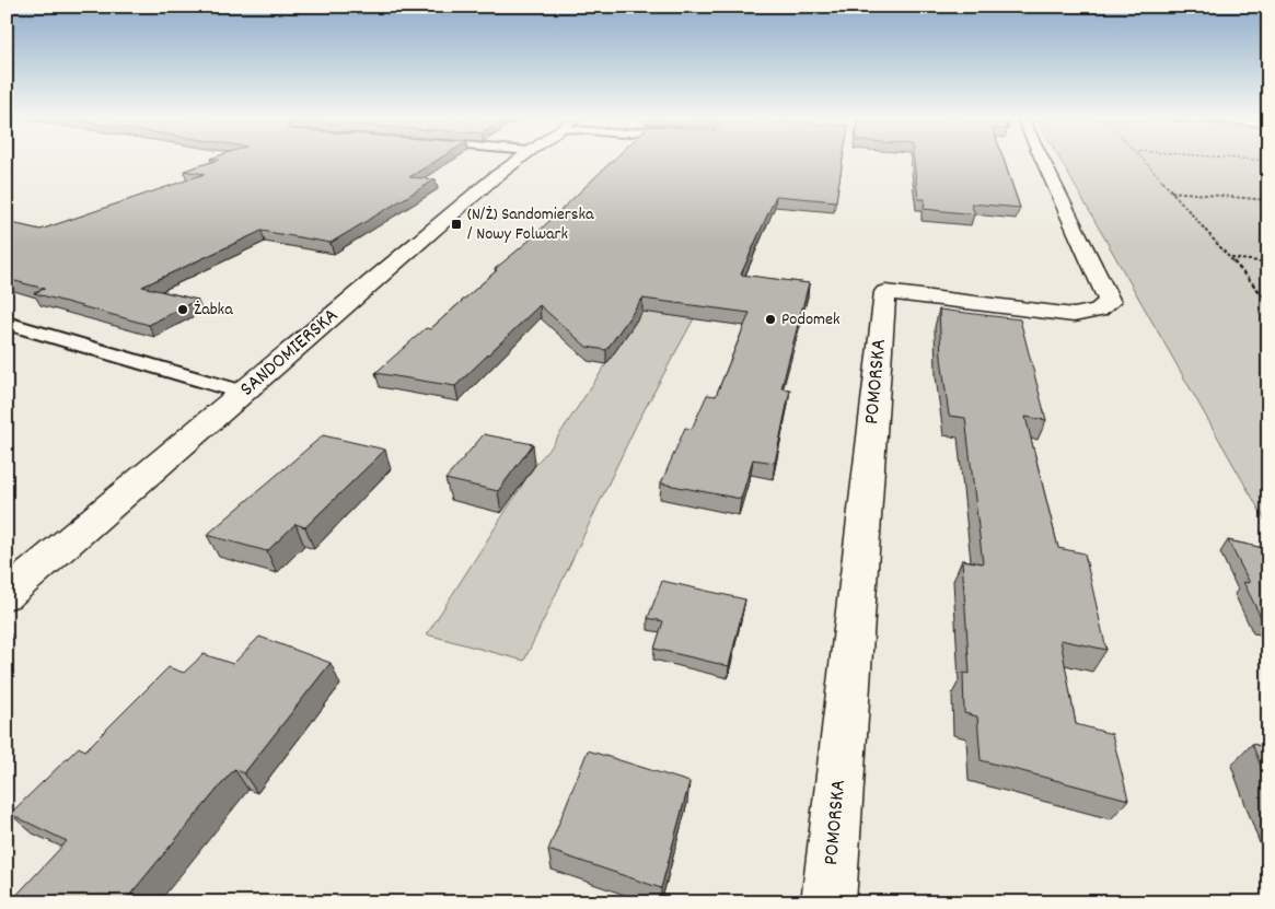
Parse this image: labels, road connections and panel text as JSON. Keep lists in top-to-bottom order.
{
  "streets": {
    "street": ["SANDOMIERSKA", "POMORSKA"]
  },
  "places": {
    "transit": ["(N/Ż) Sandomierska / Nowy Folwark"],
    "other": ["Żabka", "Podomek"]
  }
}
